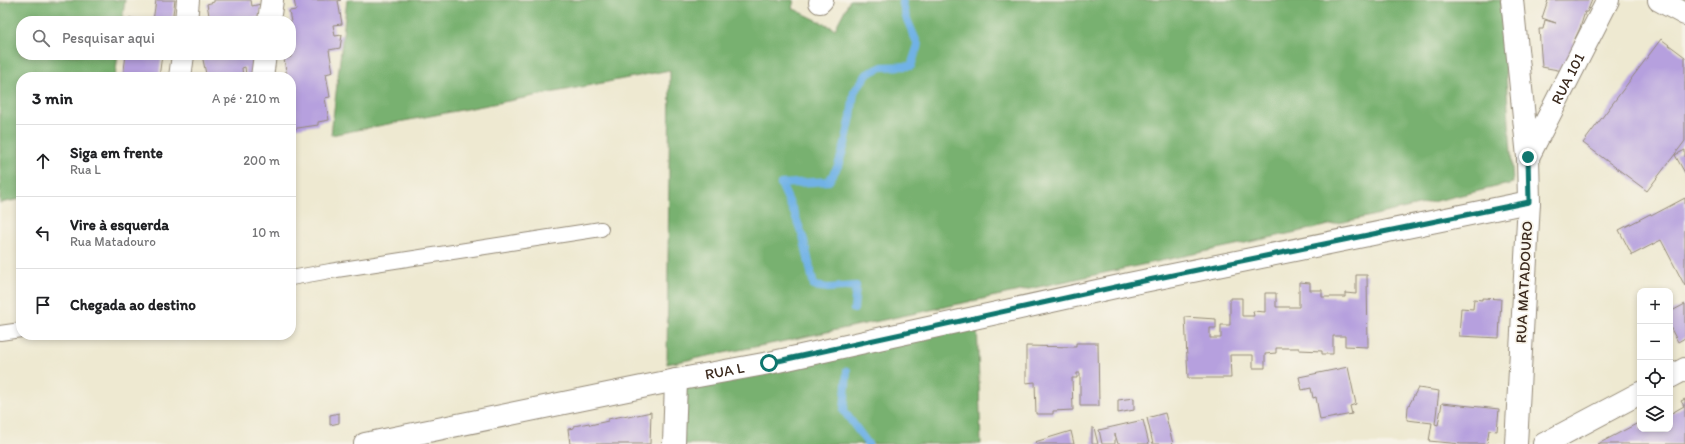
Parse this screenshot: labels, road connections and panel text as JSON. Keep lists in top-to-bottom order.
{
  "streets": {
    "street": ["RUA 101", "RUA MATADOURO", "RUA L"]
  },
  "crossings": [
    ["RUA 101", "RUA MATADOURO"],
    ["RUA MATADOURO", "RUA L"]
  ],
  "page": {
    "search": "Pesquisar aqui",
    "heading": ["3 min", "A pé · 210 m"],
    "list": [
      ["Siga em frente", "Rua L", "200 m"],
      ["Vire à esquerda", "Rua Matadouro", "10 m"],
      "Chegada ao destino"
    ],
    "map_buttons": ["+", "−"]
  }
}
